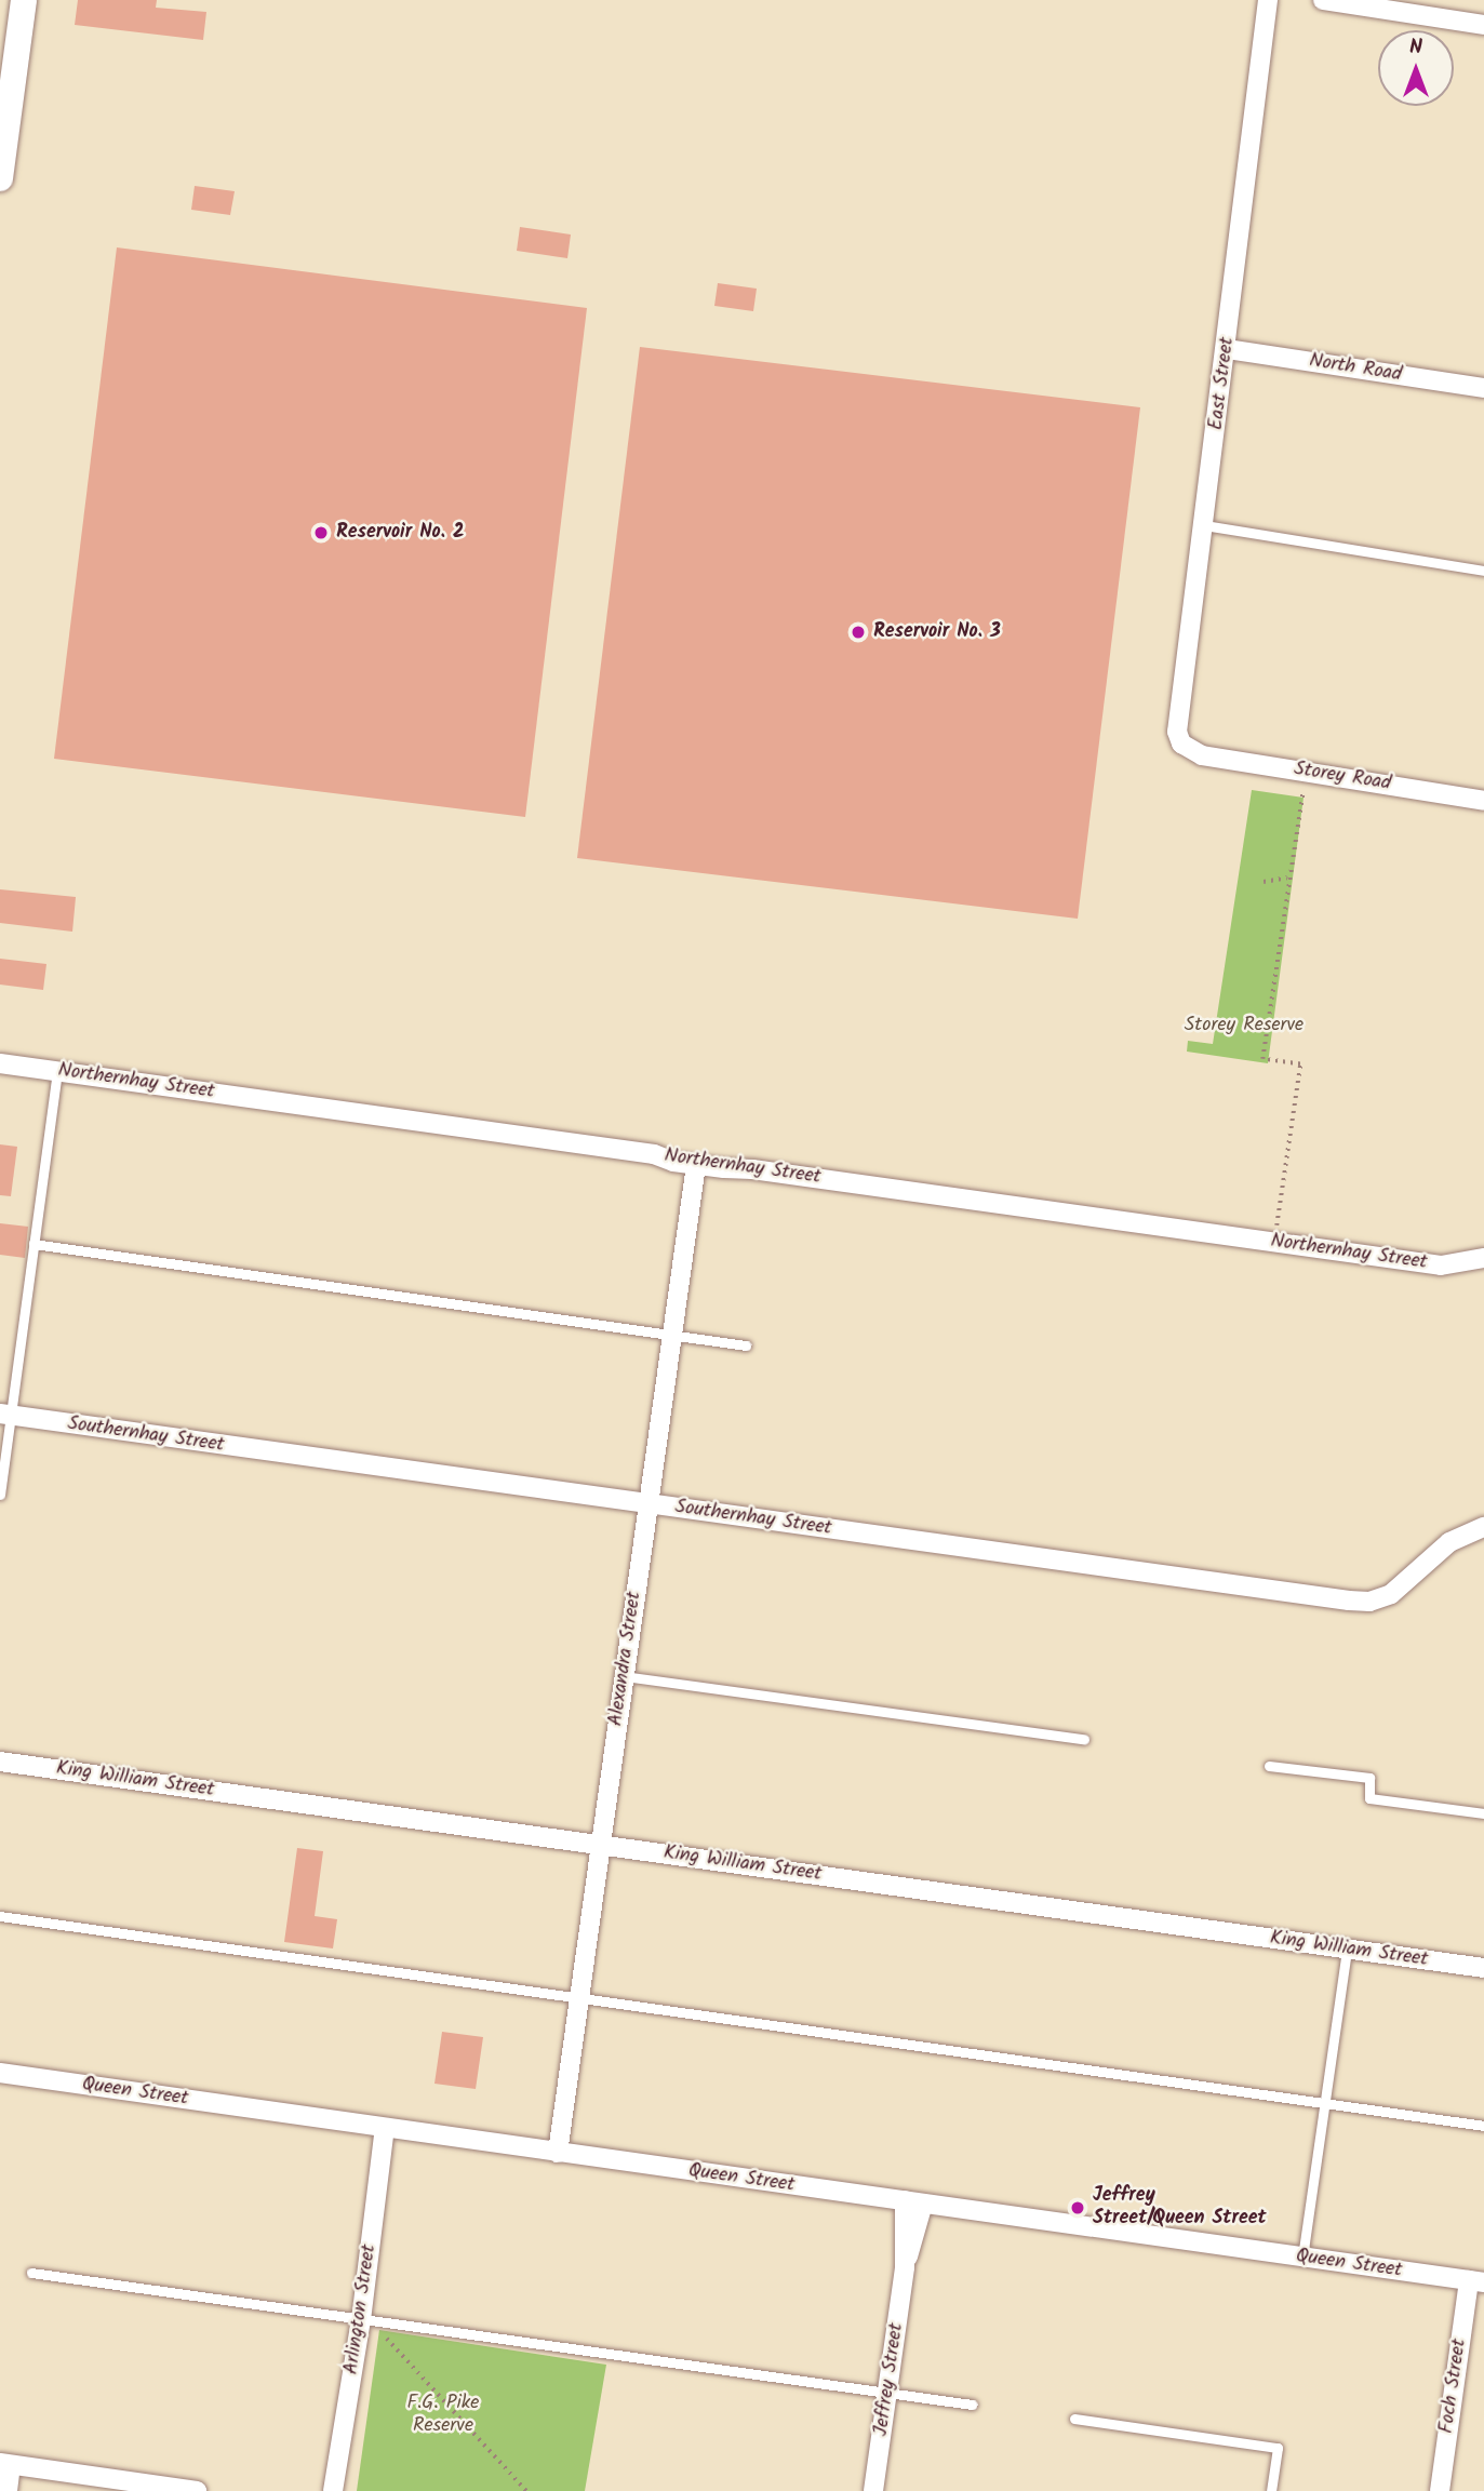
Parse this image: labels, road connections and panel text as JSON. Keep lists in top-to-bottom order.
{
  "streets": {
    "street": [
      "North Road",
      "East Street",
      "Storey Road",
      "Northernhay Street",
      "Southernhay Street",
      "Alexandra Street",
      "King William Street",
      "Queen Street",
      "Arlington Street",
      "Jeffrey Street",
      "Foch Street"
    ]
  },
  "crossings": [
    ["North Road", "East Street"],
    ["East Street", "Storey Road"],
    ["Northernhay Street", "Alexandra Street"],
    ["Southernhay Street", "Alexandra Street"],
    ["Alexandra Street", "King William Street"],
    ["Alexandra Street", "Queen Street"],
    ["Queen Street", "Arlington Street"],
    ["Queen Street", "Jeffrey Street"],
    ["Queen Street", "Foch Street"]
  ],
  "parks": ["Storey Reserve", "F.G. Pike Reserve"],
  "places": ["Reservoir No. 2", "Reservoir No. 3", "Jeffrey Street/Queen Street"],
  "north": "top"
}
